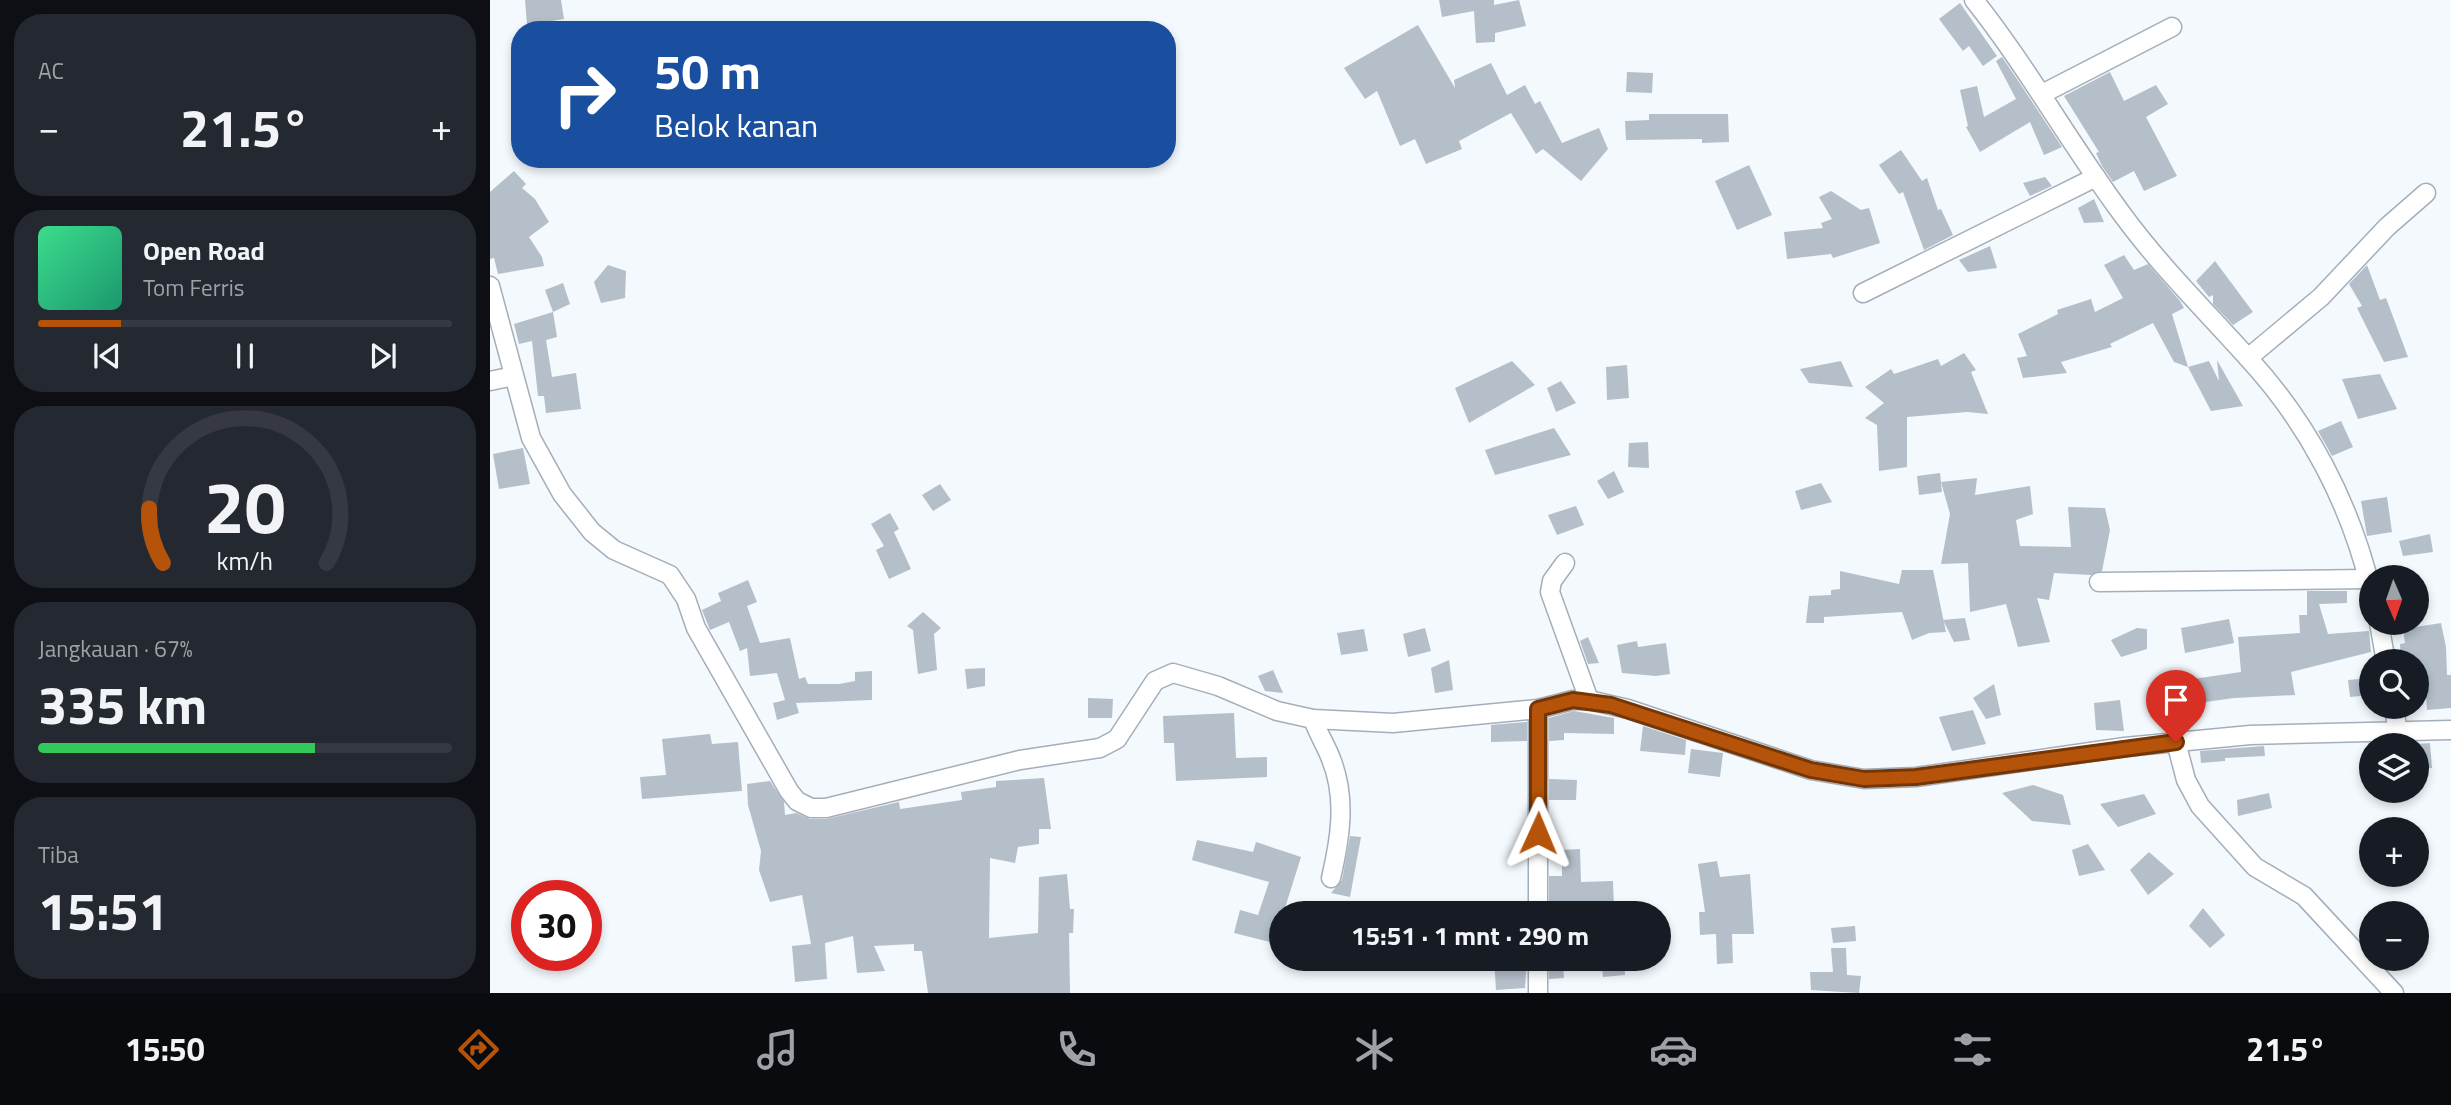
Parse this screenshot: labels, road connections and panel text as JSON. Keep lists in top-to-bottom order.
{
  "north": "bottom",
  "page": {
    "tile": [
      "AC",
      ["Jangkauan · 67%", "335 km"],
      ["Tiba", "15:51"]
    ],
    "turn": ["50 m", "Belok kanan"],
    "heat": ["−", "21.5°", "+"],
    "song": ["Open Road", "Tom Ferris"],
    "map_buttons": ["+", "−"],
    "limit": "30",
    "trip": "15:51 · 1 mnt · 290 m",
    "tabs": ["15:50", "21.5°"],
    "gauge": ["20", "km/h"]
  }
}
